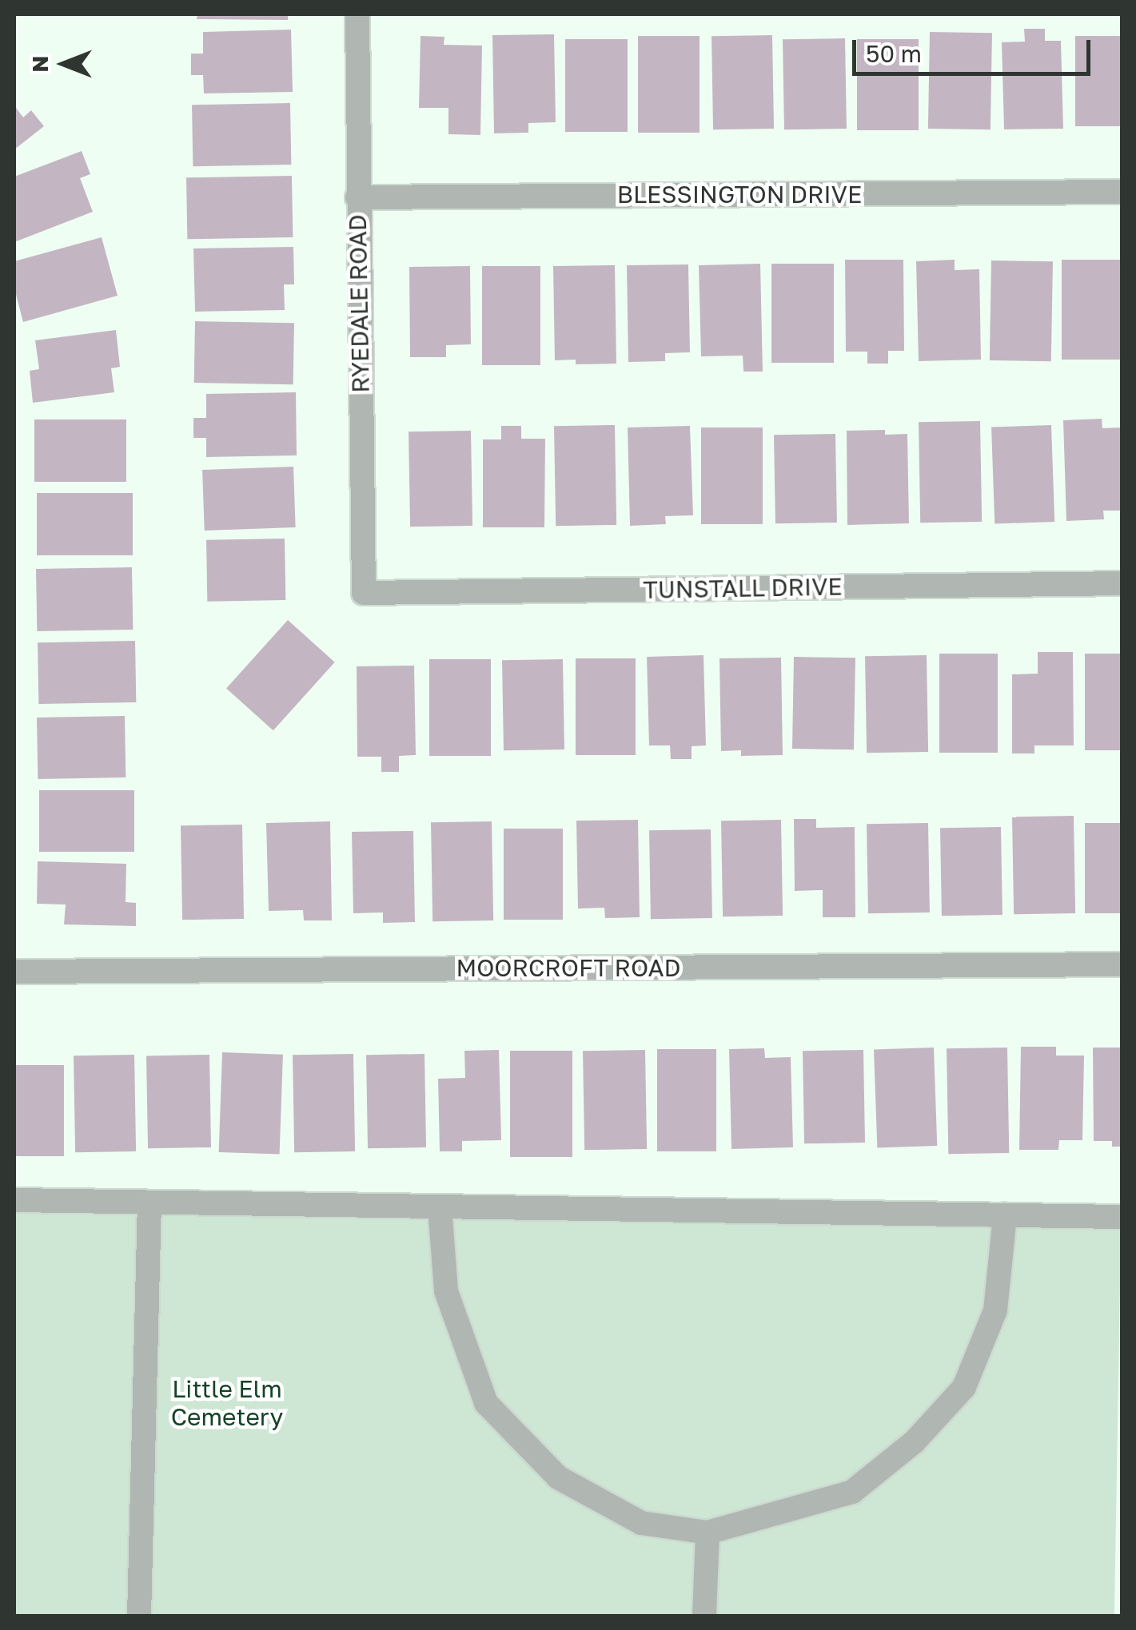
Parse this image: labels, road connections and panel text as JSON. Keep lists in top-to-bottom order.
{
  "streets": {
    "street": [
      "BLESSINGTON DRIVE",
      "RYEDALE ROAD",
      "TUNSTALL DRIVE",
      "MOORCROFT ROAD"
    ]
  },
  "crossings": [
    ["BLESSINGTON DRIVE", "RYEDALE ROAD"],
    ["RYEDALE ROAD", "TUNSTALL DRIVE"]
  ],
  "parks": ["Little Elm Cemetery"],
  "scale_bar": "50 m",
  "north": "left"
}
